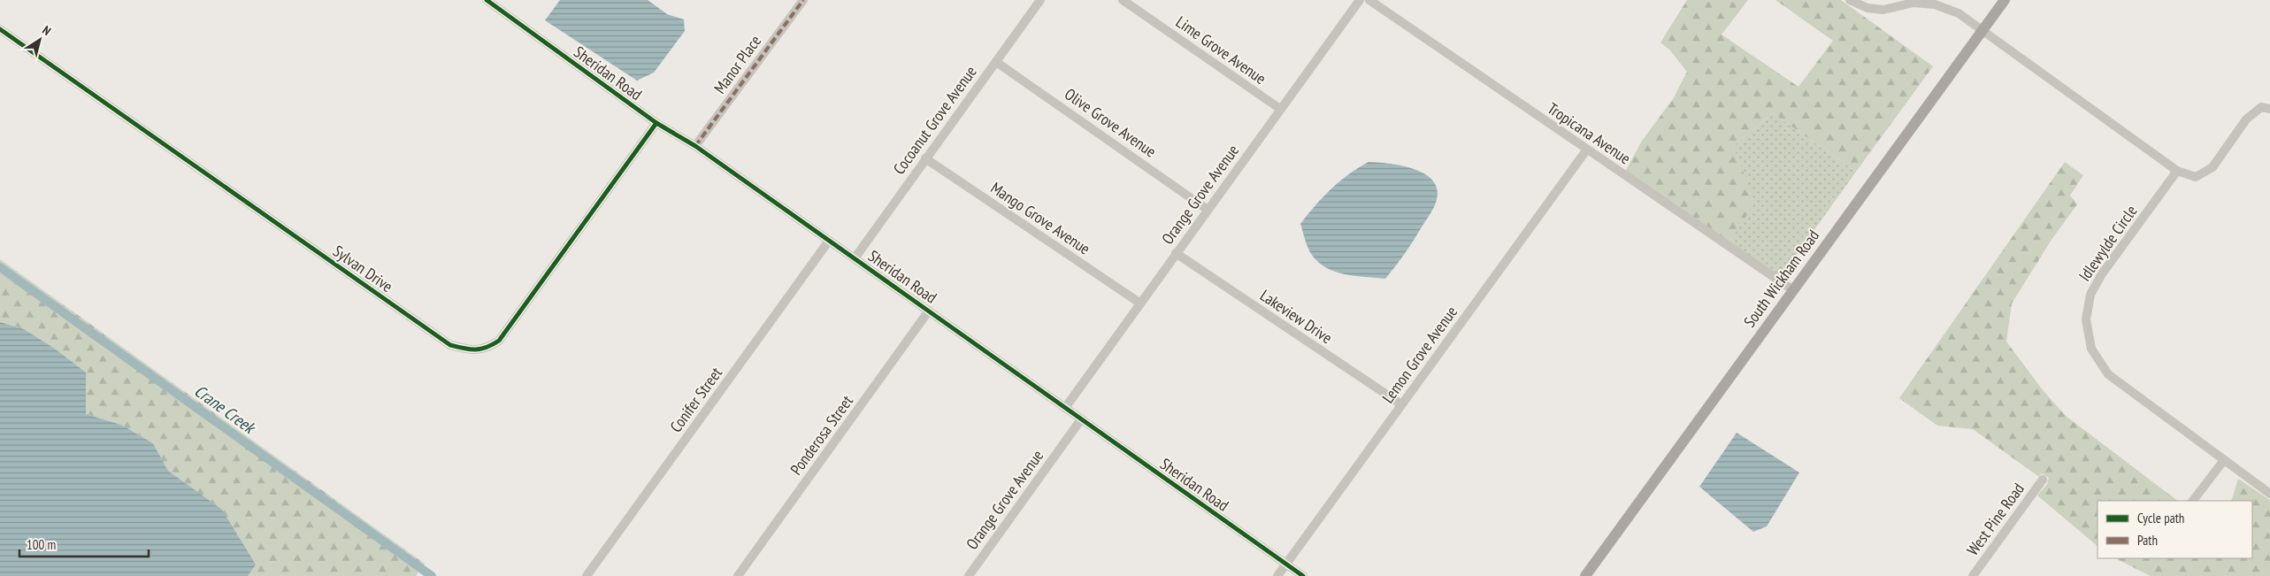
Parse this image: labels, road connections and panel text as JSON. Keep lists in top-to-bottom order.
{
  "streets": {
    "main road": ["South Wickham Road"],
    "street": [
      "Lime Grove Avenue",
      "Manor Place",
      "Sheridan Road",
      "Cocoanut Grove Avenue",
      "Olive Grove Avenue",
      "Tropicana Avenue",
      "Orange Grove Avenue",
      "Mango Grove Avenue",
      "Idlewylde Circle",
      "Sylvan Drive",
      "Lakeview Drive",
      "Lemon Grove Avenue",
      "Conifer Street",
      "Ponderosa Street",
      "West Pine Road"
    ]
  },
  "crossings": [
    ["Lime Grove Avenue", "Orange Grove Avenue"],
    ["Manor Place", "Sheridan Road"],
    ["Sheridan Road", "Cocoanut Grove Avenue"],
    ["Sheridan Road", "Orange Grove Avenue"],
    ["Sheridan Road", "Sylvan Drive"],
    ["Sheridan Road", "Lemon Grove Avenue"],
    ["Sheridan Road", "Conifer Street"],
    ["Sheridan Road", "Ponderosa Street"],
    ["Cocoanut Grove Avenue", "Olive Grove Avenue"],
    ["Cocoanut Grove Avenue", "Mango Grove Avenue"],
    ["Olive Grove Avenue", "Orange Grove Avenue"],
    ["Tropicana Avenue", "South Wickham Road"],
    ["Tropicana Avenue", "Lemon Grove Avenue"],
    ["Orange Grove Avenue", "Mango Grove Avenue"],
    ["Orange Grove Avenue", "Lakeview Drive"],
    ["Lakeview Drive", "Lemon Grove Avenue"]
  ],
  "water": ["Crane Creek"],
  "legend": ["Cycle path", "Path"],
  "scale_bar": "100 m",
  "north": "top right"
}
